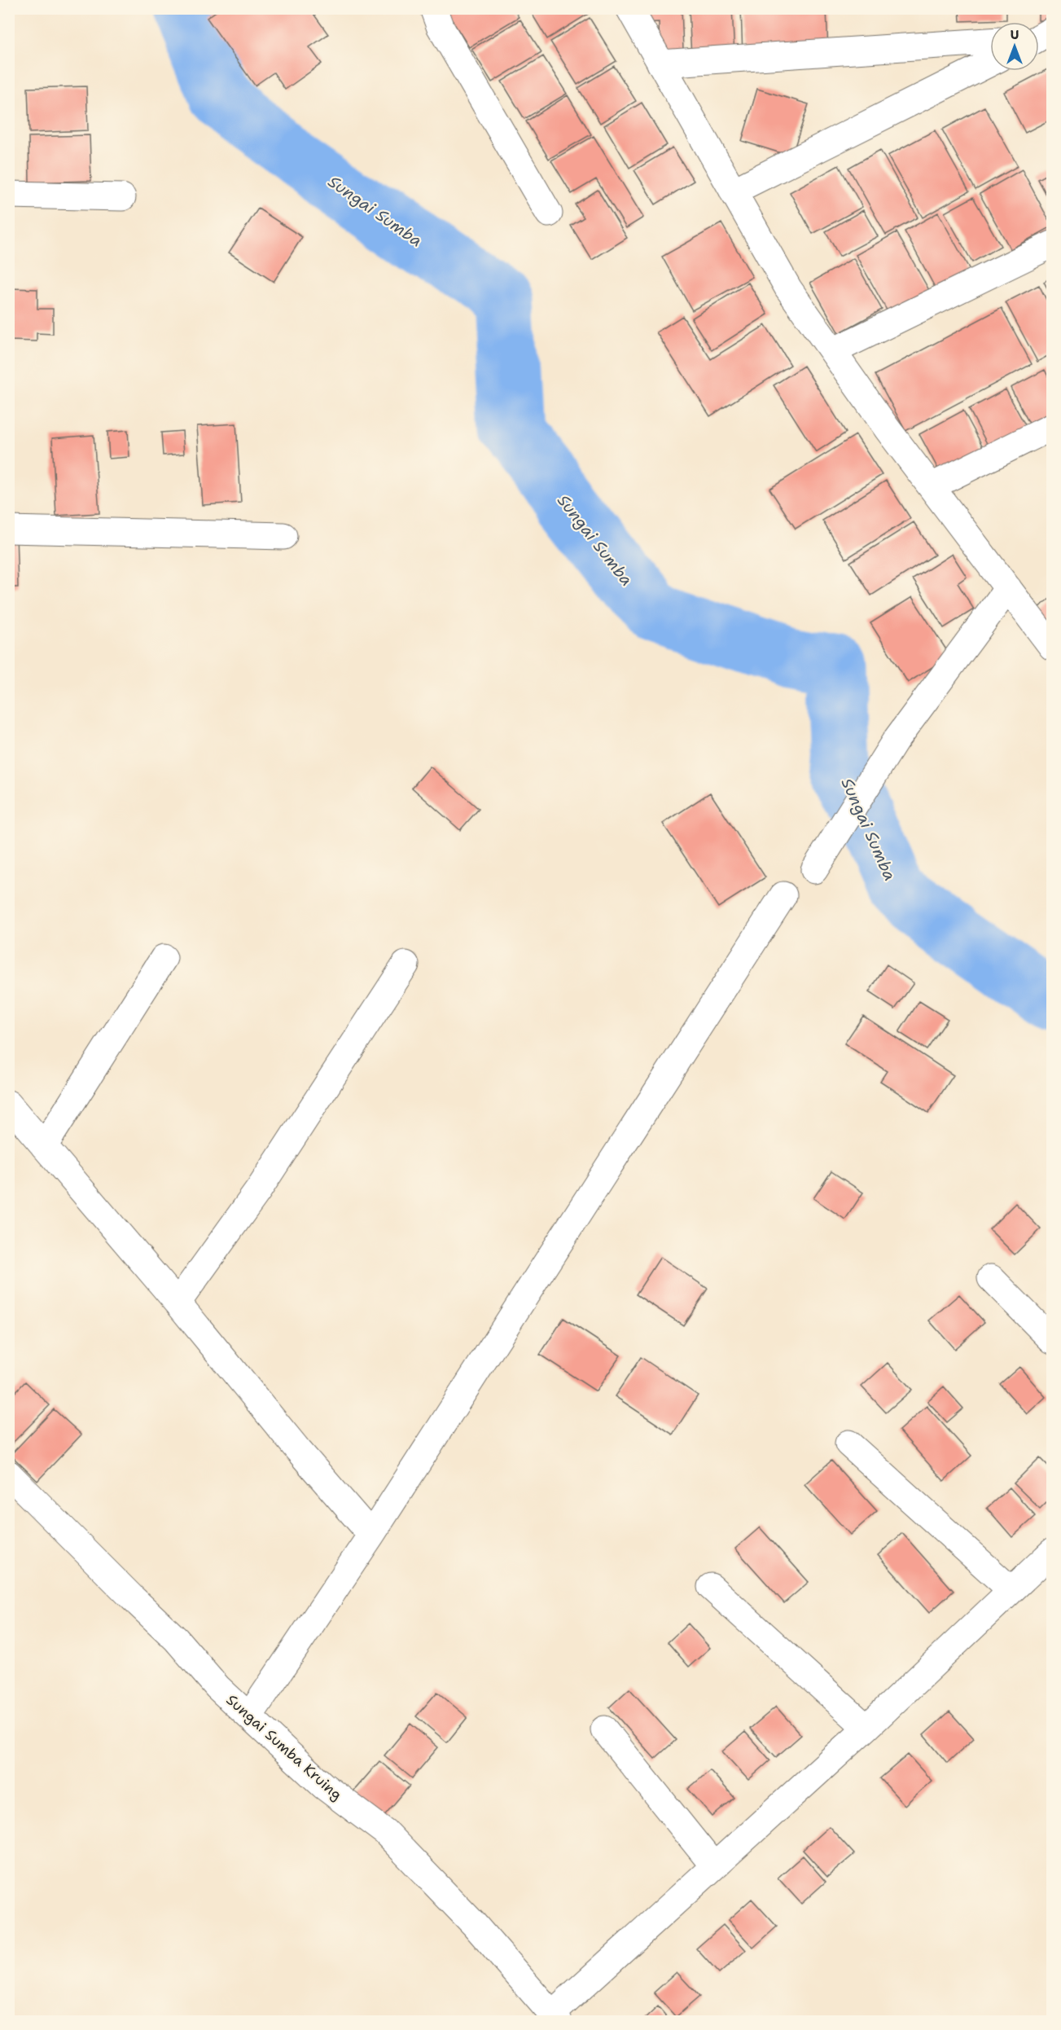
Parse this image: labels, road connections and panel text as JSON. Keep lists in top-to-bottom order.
{
  "streets": {
    "street": ["Sungai Sumba Kruing"]
  },
  "water": ["Sungai Sumba"],
  "north": "top"
}
